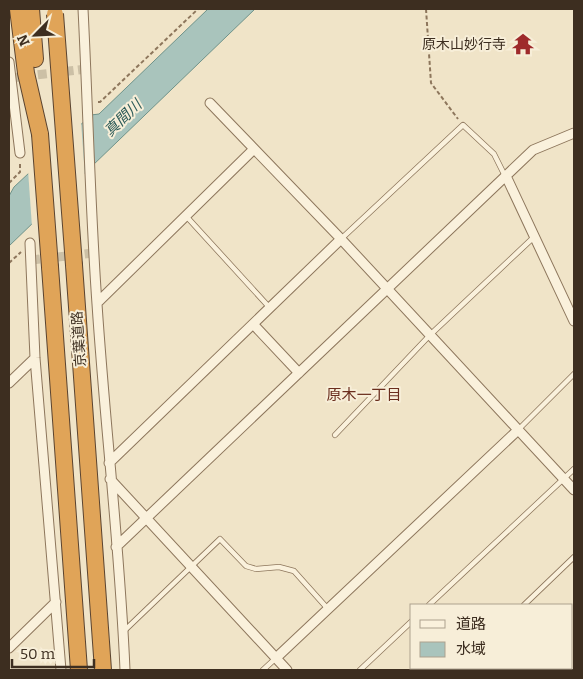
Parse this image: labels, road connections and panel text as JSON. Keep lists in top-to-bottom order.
{
  "streets": {
    "highway": ["京葉道路"]
  },
  "districts": ["原木一丁目"],
  "water": ["真間川"],
  "places": {
    "temple": ["原木山妙行寺"]
  },
  "legend": ["道路", "水域"],
  "scale_bar": "50 m",
  "north": "bottom left"
}
